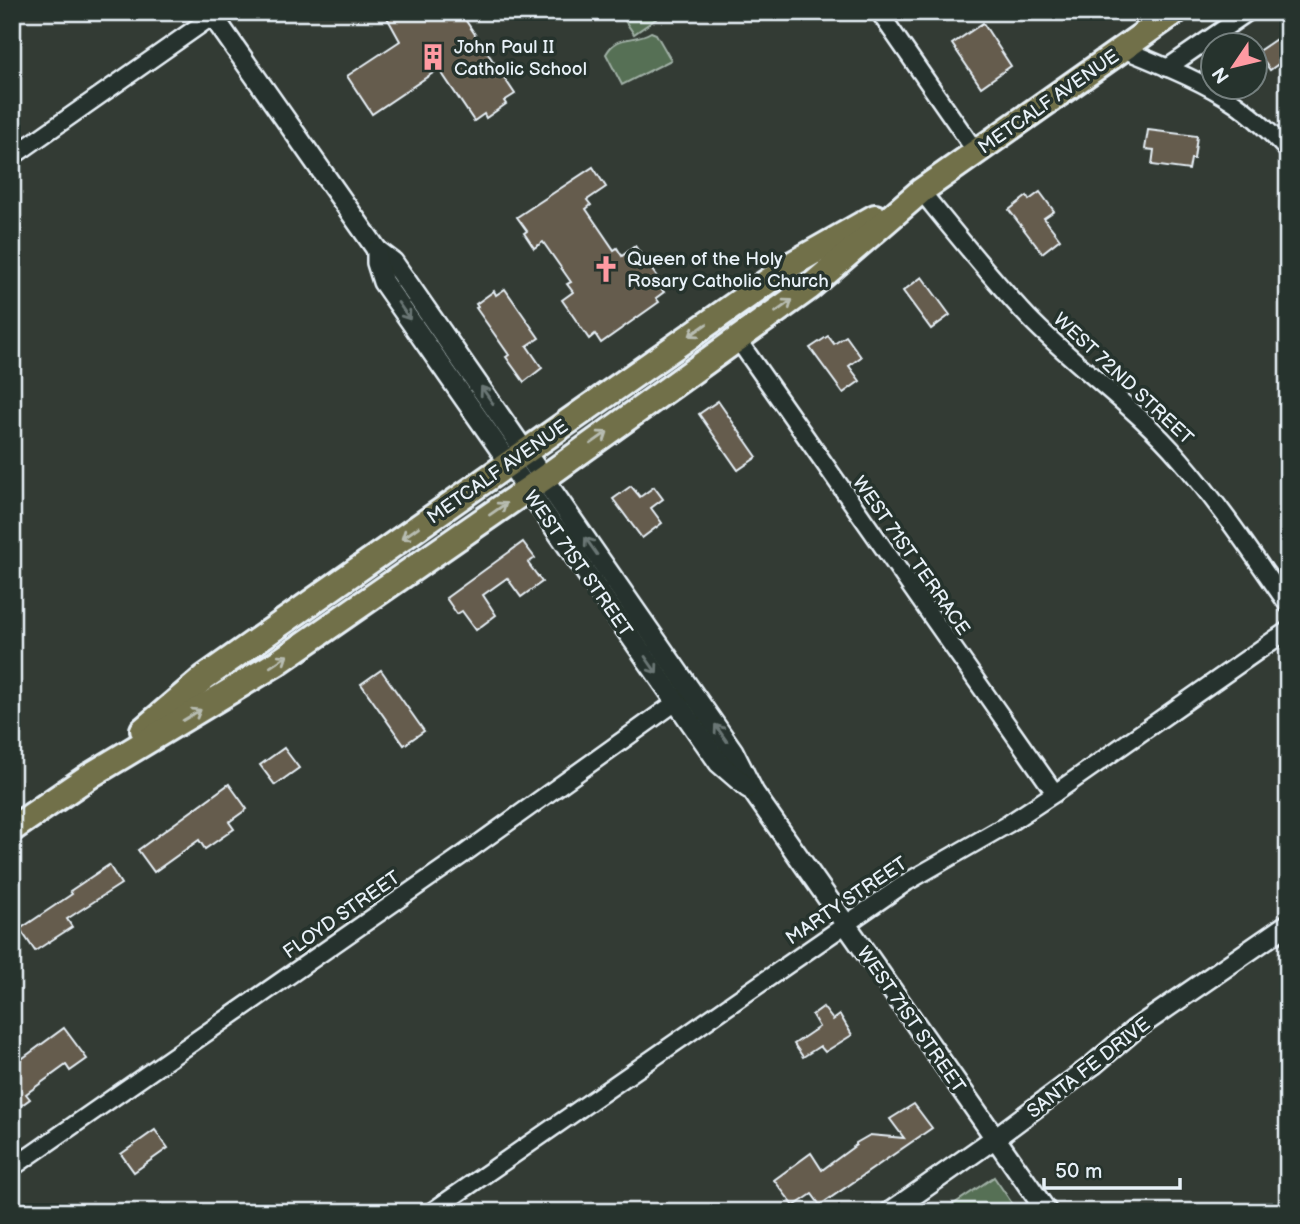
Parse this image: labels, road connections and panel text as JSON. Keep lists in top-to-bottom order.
{
  "streets": {
    "main road": ["METCALF AVENUE"],
    "street": [
      "WEST 72ND STREET",
      "WEST 71ST TERRACE",
      "WEST 71ST STREET",
      "MARTY STREET",
      "FLOYD STREET",
      "SANTA FE DRIVE"
    ]
  },
  "crossings": [
    ["METCALF AVENUE", "WEST 72ND STREET"],
    ["METCALF AVENUE", "WEST 71ST TERRACE"],
    ["METCALF AVENUE", "WEST 71ST STREET"],
    ["WEST 71ST TERRACE", "MARTY STREET"],
    ["WEST 71ST STREET", "MARTY STREET"],
    ["WEST 71ST STREET", "FLOYD STREET"],
    ["WEST 71ST STREET", "SANTA FE DRIVE"]
  ],
  "places": {
    "building": ["John Paul II Catholic School"],
    "church": ["Queen of the Holy Rosary Catholic Church"]
  },
  "scale_bar": "50 m",
  "north": "bottom left"
}
